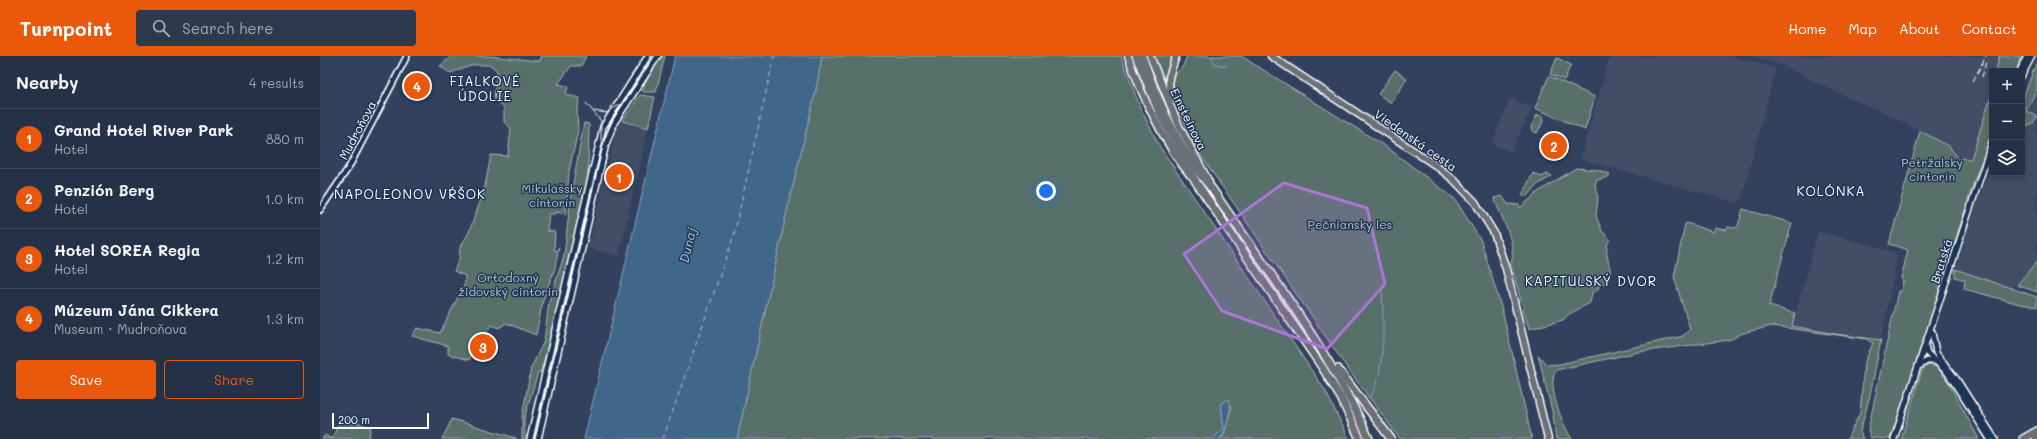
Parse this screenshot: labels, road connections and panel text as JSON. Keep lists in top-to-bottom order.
{
  "streets": {
    "main road": ["Einsteinova", "Viedenská cesta", "Bratská"],
    "street": ["Mudroňova"]
  },
  "districts": [
    "FIALKOVÉ ÚDOLIE",
    "KOLÓNKA",
    "NAPOLEONOV VŔŠOK",
    "KAPITULSKÝ DVOR"
  ],
  "water": ["Dunaj"],
  "parks": [
    "Petržalský cintorín",
    "Mikulášsky cintorín",
    "Pečniansky les",
    "Ortodoxný židovský cintorín"
  ],
  "scale_bar": "200 m",
  "page": {
    "header": "Turnpoint",
    "search": "Search here",
    "nav": [
      "Home",
      "Map",
      "About",
      "Contact"
    ],
    "heading": ["Nearby", "4 results"],
    "map_buttons": ["+", "−"],
    "pins": [
      "4",
      "2",
      "1",
      "3"
    ],
    "list": [
      {
        "mark": "1",
        "name": "Grand Hotel River Park",
        "note": "Hotel",
        "value": "880 m"
      },
      {
        "mark": "2",
        "name": "Penzión Berg",
        "note": "Hotel",
        "value": "1.0 km"
      },
      {
        "mark": "3",
        "name": "Hotel SOREA Regia",
        "note": "Hotel",
        "value": "1.2 km"
      },
      {
        "mark": "4",
        "name": "Múzeum Jána Cikkera",
        "note": "Museum · Mudroňova",
        "value": "1.3 km"
      }
    ],
    "buttons": ["Save", "Share"],
    "scale": "200 m"
  }
}
